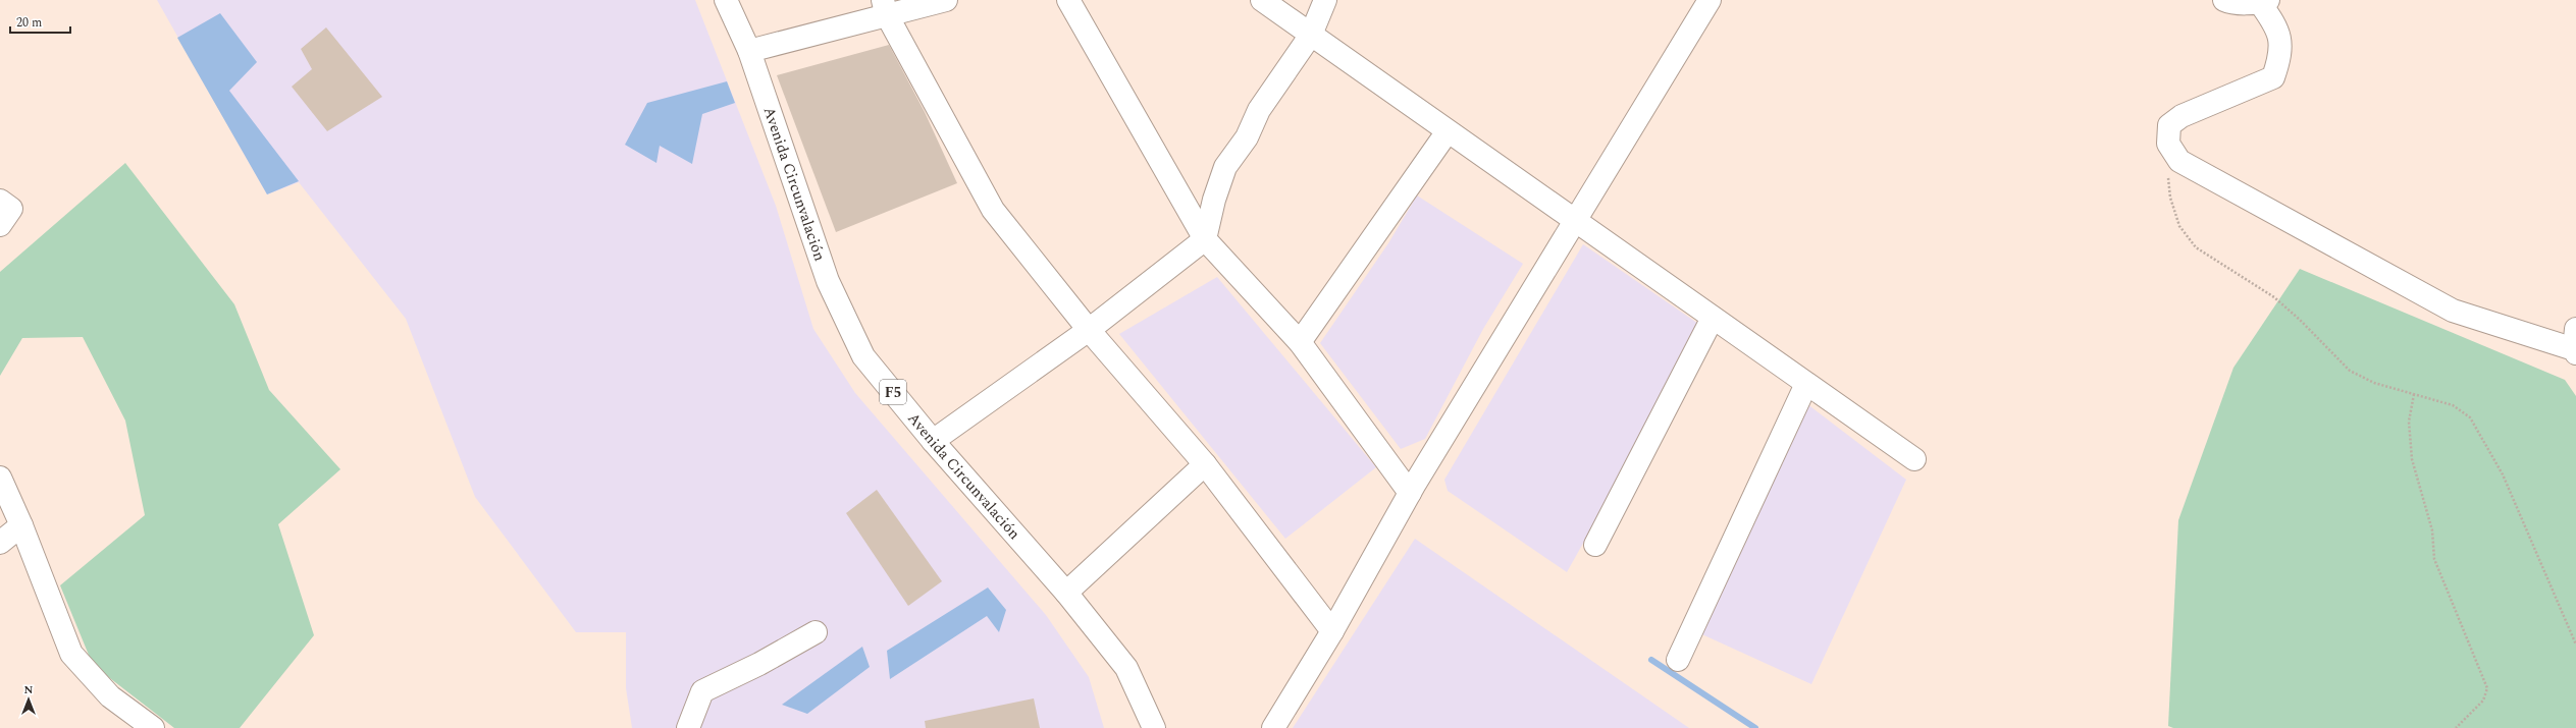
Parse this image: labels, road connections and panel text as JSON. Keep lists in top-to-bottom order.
{
  "streets": {
    "main road": ["Avenida Circunvalación", "F5"]
  },
  "scale_bar": "20 m",
  "north": "top"
}
